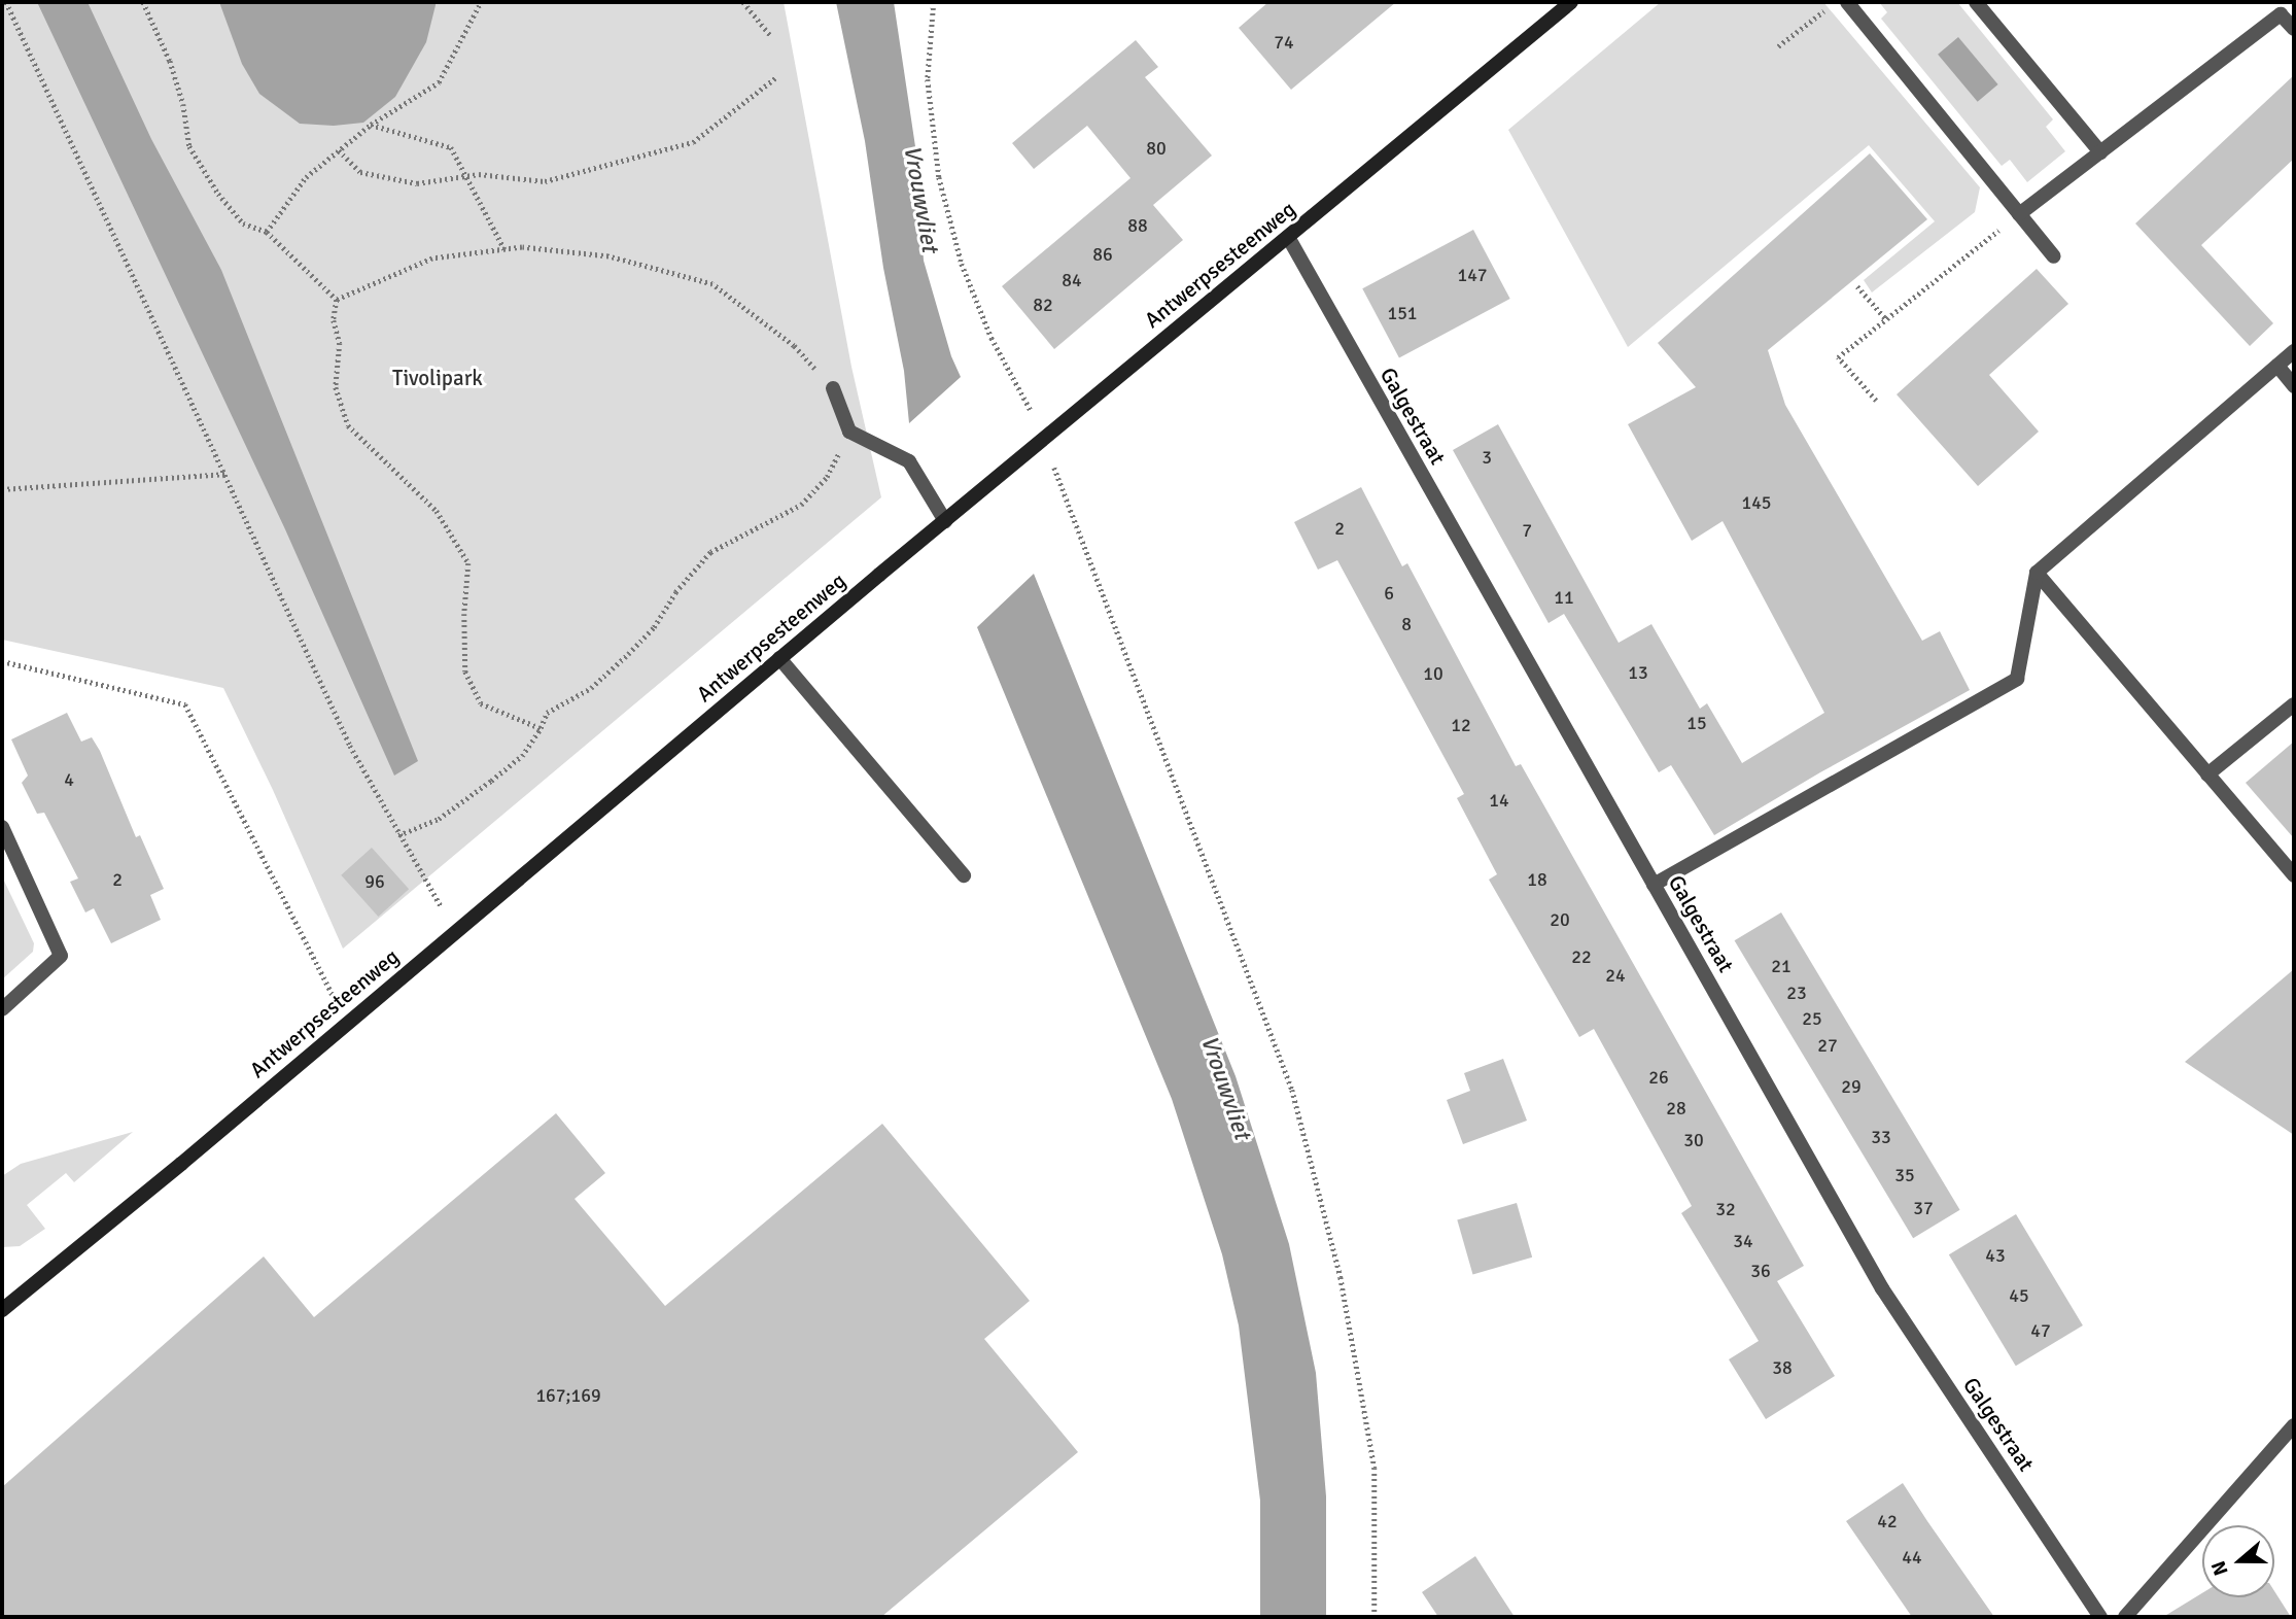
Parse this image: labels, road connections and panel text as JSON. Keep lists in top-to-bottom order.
{
  "streets": {
    "main road": ["Antwerpsesteenweg"],
    "street": ["Galgestraat"]
  },
  "crossings": [
    ["Antwerpsesteenweg", "Galgestraat"]
  ],
  "water": ["Vrouwvliet"],
  "parks": ["Tivolipark"],
  "house_numbers": [
    "74",
    "80",
    "88",
    "86",
    "147",
    "84",
    "82",
    "151",
    "3",
    "145",
    "2",
    "7",
    "6",
    "11",
    "8",
    "13",
    "10",
    "15",
    "12",
    "4",
    "14",
    "2",
    "18",
    "96",
    "20",
    "22",
    "21",
    "24",
    "23",
    "25",
    "27",
    "26",
    "29",
    "28",
    "33",
    "30",
    "35",
    "37",
    "32",
    "34",
    "43",
    "36",
    "45",
    "47",
    "38",
    "167;169",
    "42",
    "44"
  ],
  "north": "left"
}
